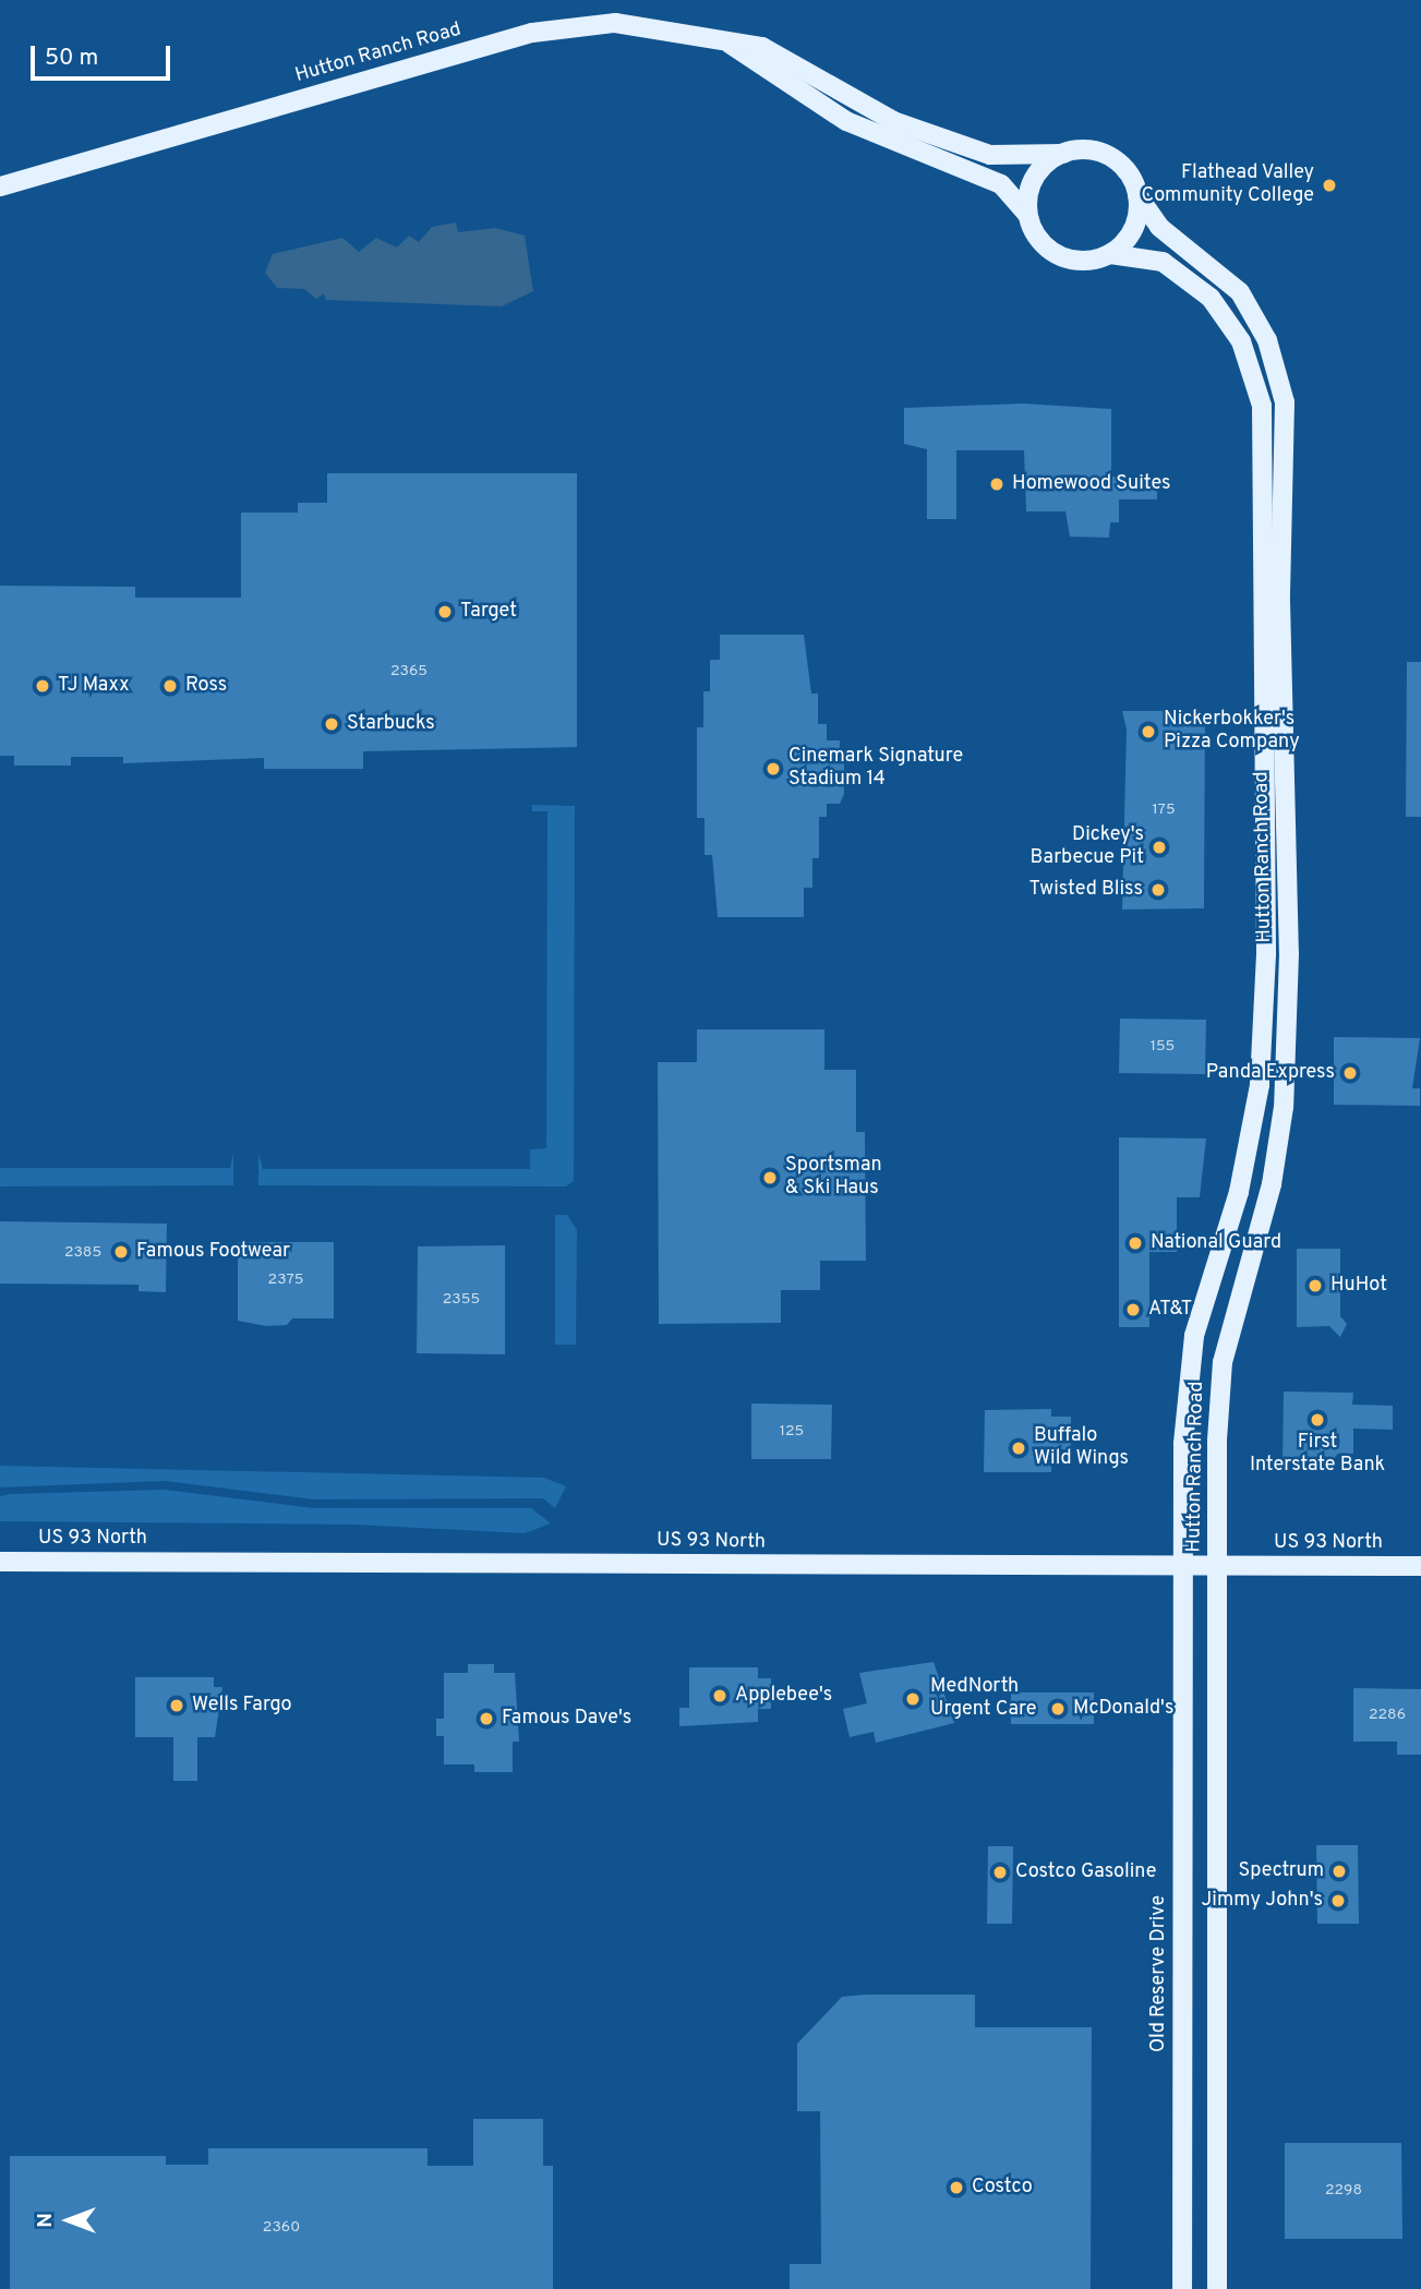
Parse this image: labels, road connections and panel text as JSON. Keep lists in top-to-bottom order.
{
  "streets": {
    "main road": ["Hutton Ranch Road", "US 93 North", "Old Reserve Drive"]
  },
  "crossings": [
    ["Hutton Ranch Road", "US 93 North"],
    ["Hutton Ranch Road", "Old Reserve Drive"],
    ["US 93 North", "Old Reserve Drive"]
  ],
  "places": [
    "Flathead Valley Community College",
    "Homewood Suites",
    "Target",
    "TJ Maxx",
    "Ross",
    "Starbucks",
    "Nickerbokker's Pizza Company",
    "Cinemark Signature Stadium 14",
    "Dickey's Barbecue Pit",
    "Twisted Bliss",
    "Panda Express",
    "Sportsman & Ski Haus",
    "National Guard",
    "Famous Footwear",
    "HuHot",
    "AT&T",
    "First Interstate Bank",
    "Buffalo Wild Wings",
    "Applebee's",
    "MedNorth Urgent Care",
    "Wells Fargo",
    "McDonald's",
    "Famous Dave's",
    "Spectrum",
    "Costco Gasoline",
    "Jimmy John's",
    "Costco"
  ],
  "house_numbers": [
    "2365",
    "175",
    "155",
    "2385",
    "2375",
    "2355",
    "125",
    "2286",
    "2298",
    "2360"
  ],
  "scale_bar": "50 m",
  "north": "left"
}
